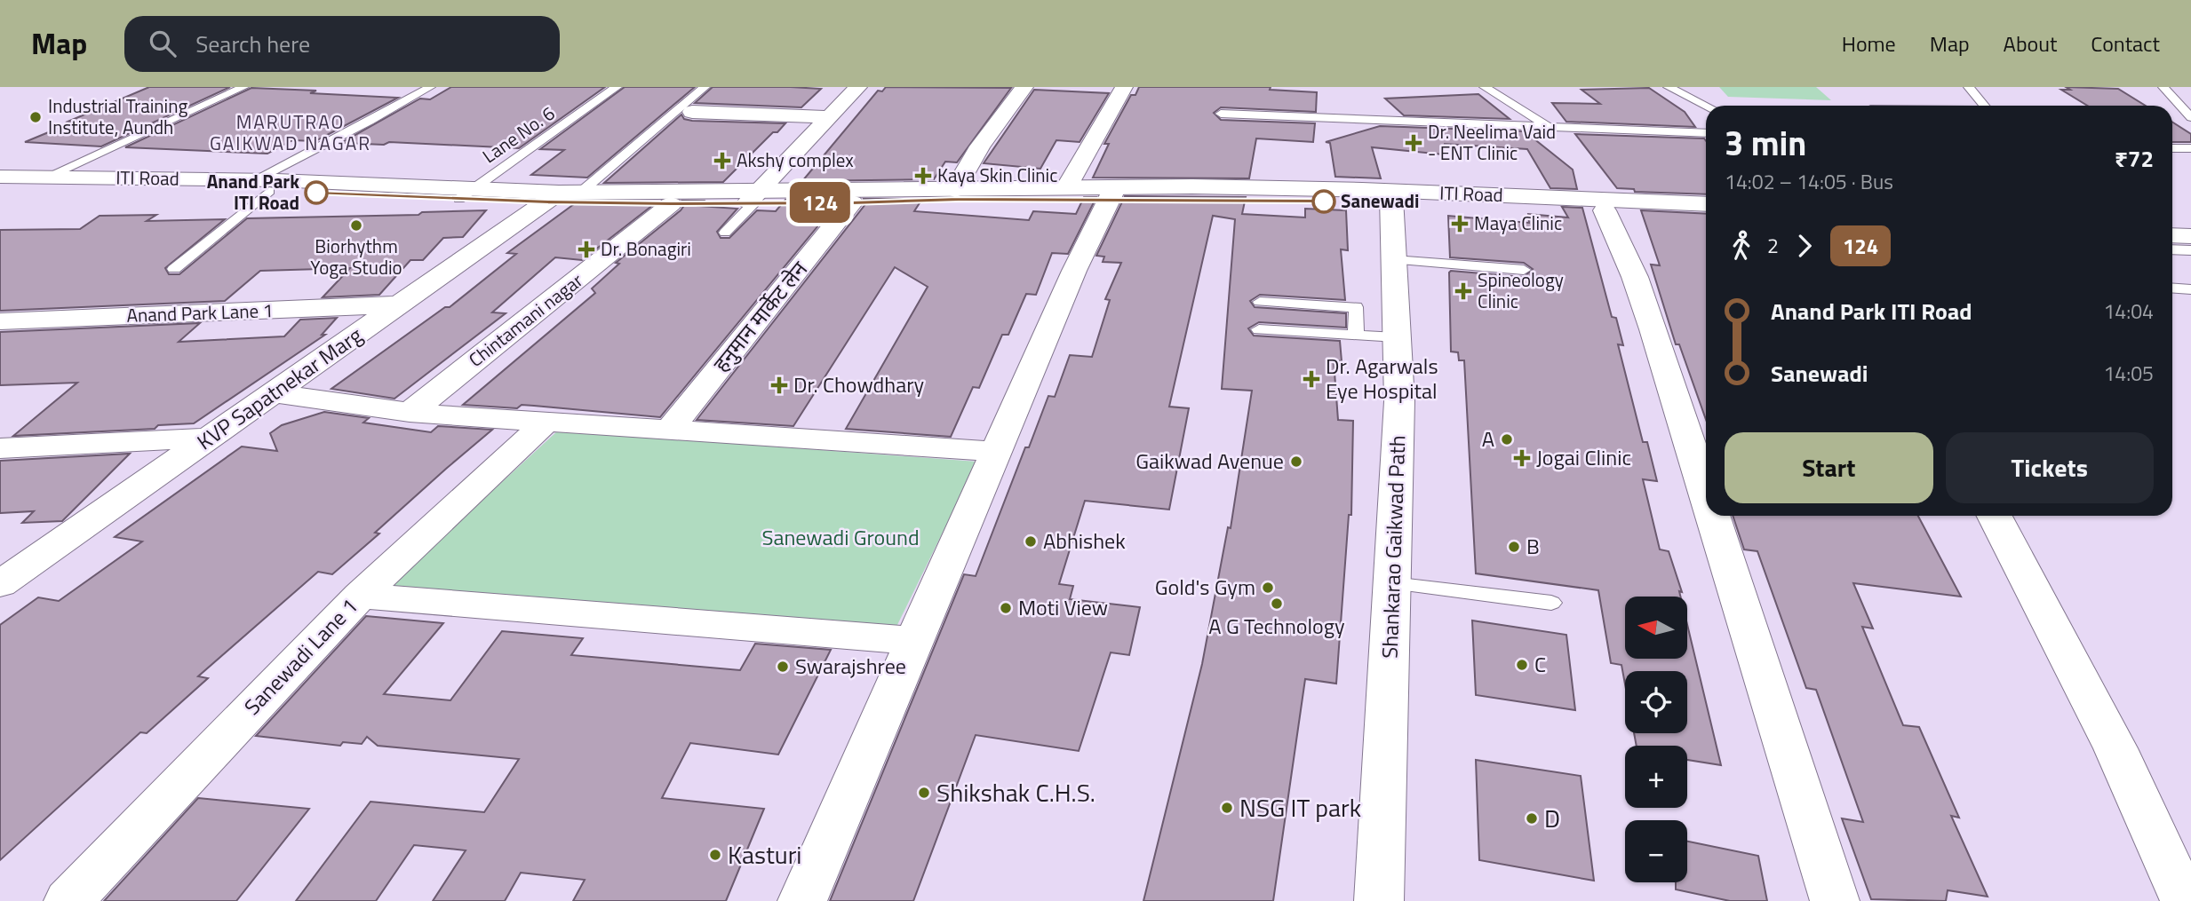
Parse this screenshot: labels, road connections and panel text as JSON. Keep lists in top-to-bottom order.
{
  "streets": {
    "street": [
      "ITI Road",
      "Anand Park Lane 1",
      "हनुमान मार्केट लेन",
      "Chintamani nagar",
      "KVP Sapatnekar Marg",
      "Shankarao Gaikwad Path",
      "Sanewadi Lane 1"
    ],
    "lane": ["Lane No. 6"]
  },
  "crossings": [
    ["Lane No. 6", "ITI Road"],
    ["ITI Road", "हनुमान मार्केट लेन"],
    ["ITI Road", "Chintamani nagar"],
    ["ITI Road", "KVP Sapatnekar Marg"],
    ["ITI Road", "Shankarao Gaikwad Path"],
    ["Anand Park Lane 1", "KVP Sapatnekar Marg"]
  ],
  "districts": ["MARUTRAO GAIKWAD NAGAR"],
  "parks": ["Sanewadi Ground"],
  "places": {
    "other": [
      "Industrial Training Institute, Aundh",
      "Anand Park ITI Road",
      "Sanewadi",
      "Biorhythm Yoga Studio",
      "A",
      "Gaikwad Avenue",
      "Abhishek",
      "B",
      "Gold's Gym",
      "A G Technology",
      "Moti View",
      "C",
      "Swarajshree",
      "Shikshak C.H.S.",
      "NSG IT park",
      "D",
      "Kasturi"
    ],
    "health": [
      "Dr. Neelima Vaid - ENT Clinic",
      "Akshy complex",
      "Kaya Skin Clinic",
      "Maya Clinic",
      "Dr. Bonagiri",
      "Spineology Clinic",
      "Dr. Agarwals Eye Hospital",
      "Dr. Chowdhary",
      "Jogai Clinic"
    ]
  },
  "lines": ["bus line 124"],
  "north": "left",
  "page": {
    "header": "Map",
    "search": "Search here",
    "nav": [
      "Home",
      "Map",
      "About",
      "Contact"
    ],
    "on_map": "124",
    "heading": ["3 min", "14:02 – 14:05 · Bus", "₹72"],
    "legs": ["2", "124"],
    "list": [
      {
        "name": "Anand Park ITI Road",
        "value": "14:04"
      },
      {
        "name": "Sanewadi",
        "value": "14:05"
      }
    ],
    "buttons": ["Start", "Tickets"],
    "map_buttons": ["+", "−"]
  }
}
